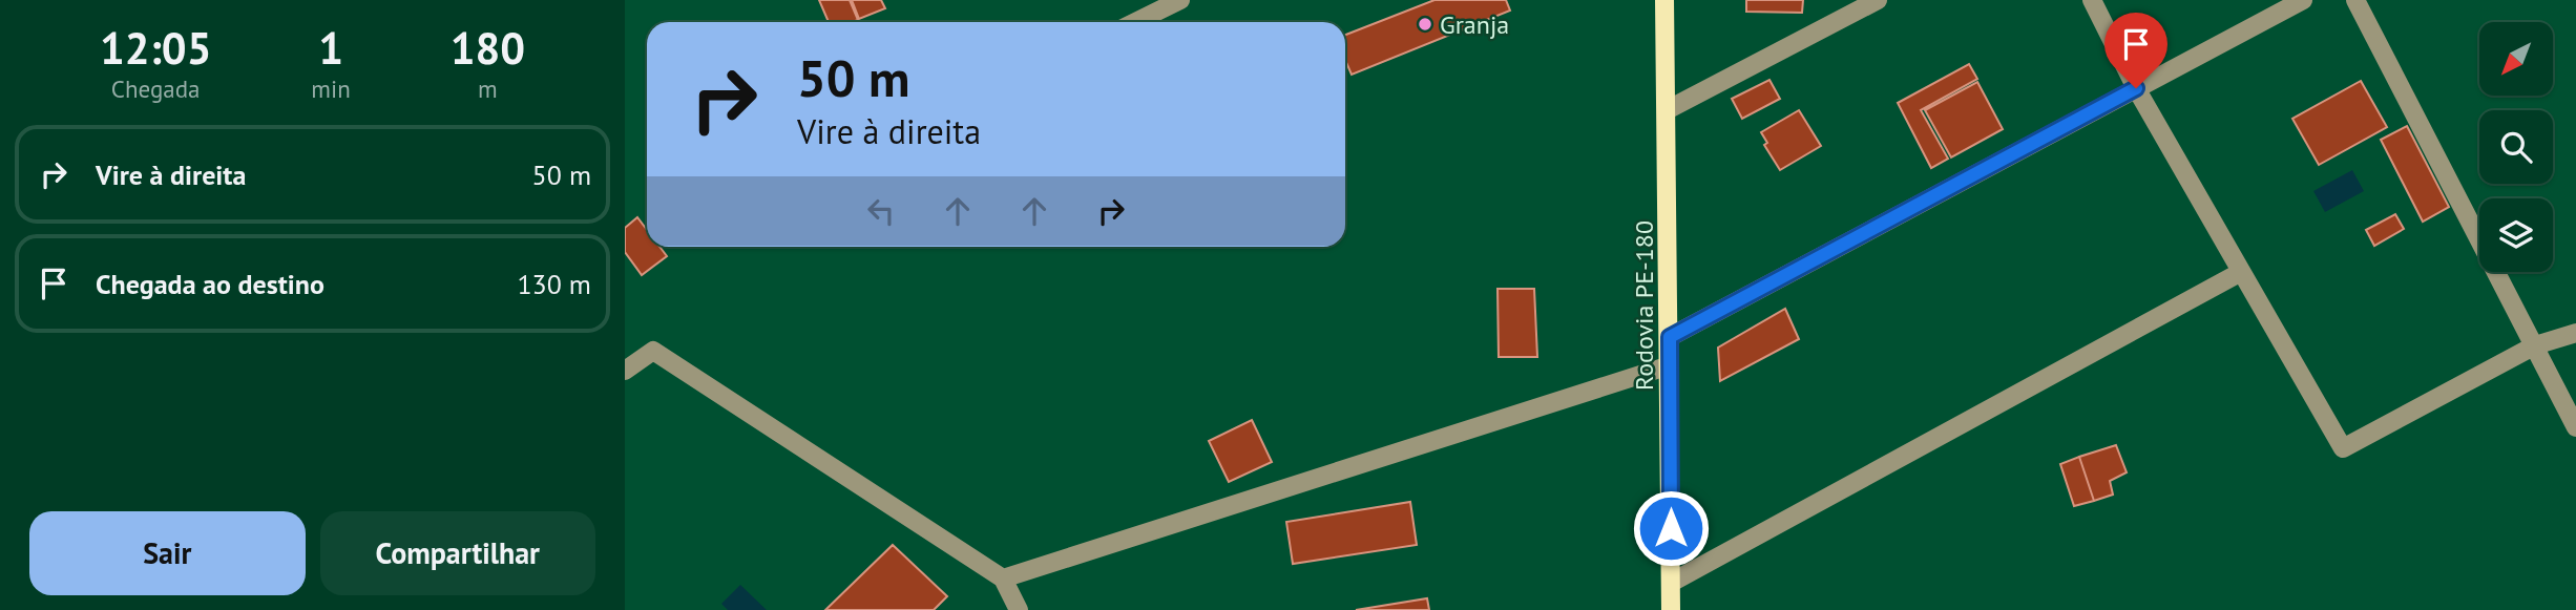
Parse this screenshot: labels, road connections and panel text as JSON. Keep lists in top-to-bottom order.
{
  "streets": {
    "main road": ["Rodovia PE-180"]
  },
  "places": ["Granja"],
  "north": "bottom left",
  "page": {
    "eta": [
      "12:05",
      "Chegada",
      "1",
      "min",
      "180",
      "m"
    ],
    "turn": ["50 m", "Vire à direita"],
    "list": [
      {
        "name": "Vire à direita",
        "value": "50 m"
      },
      {
        "name": "Chegada ao destino",
        "value": "130 m"
      }
    ],
    "buttons": ["Sair", "Compartilhar"]
  }
}
